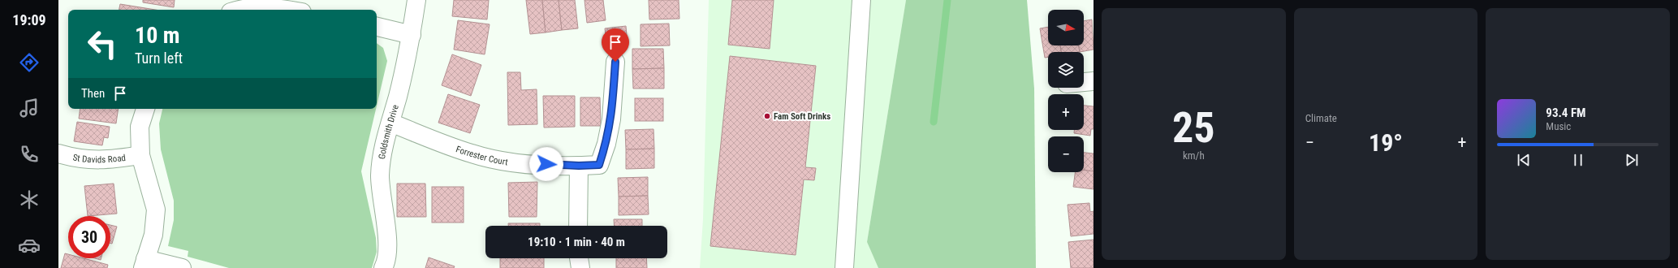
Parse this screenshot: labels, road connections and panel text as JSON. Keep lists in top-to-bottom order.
{
  "streets": {
    "street": ["Goldsmith Drive", "Forrester Court", "St Davids Road"]
  },
  "crossings": [
    ["Goldsmith Drive", "Forrester Court"]
  ],
  "places": ["Fam Soft Drinks"],
  "north": "right",
  "page": {
    "tabs": "19:09",
    "tile": [
      ["25", "km/h"],
      "Climate"
    ],
    "map_buttons": ["+", "−"],
    "turn": ["10 m", "Turn left"],
    "then": "Then",
    "song": ["93.4 FM", "Music"],
    "heat": ["−", "19°", "+"],
    "limit": "30",
    "trip": "19:10 · 1 min · 40 m"
  }
}
